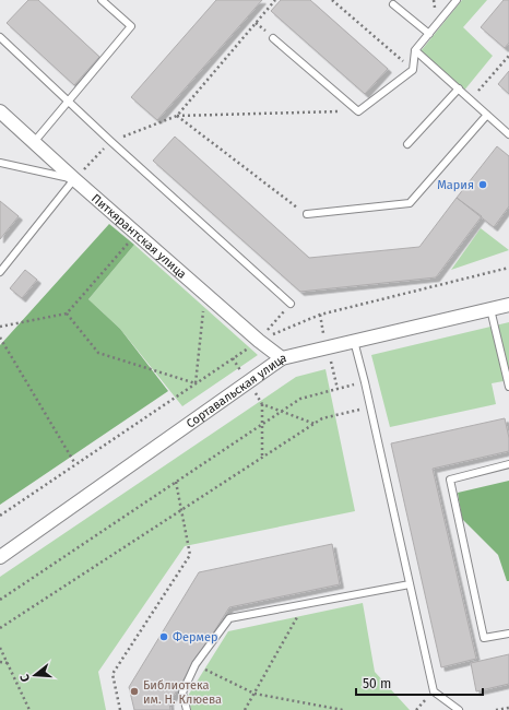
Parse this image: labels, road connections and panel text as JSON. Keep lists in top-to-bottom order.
{
  "streets": {
    "street": ["Питкярантская улица", "Сортавальская улица"]
  },
  "crossings": [
    ["Питкярантская улица", "Сортавальская улица"]
  ],
  "places": ["Мария", "Фермер", "Библиотека им. Н. Клюева"],
  "scale_bar": "50 m",
  "north": "left"
}
